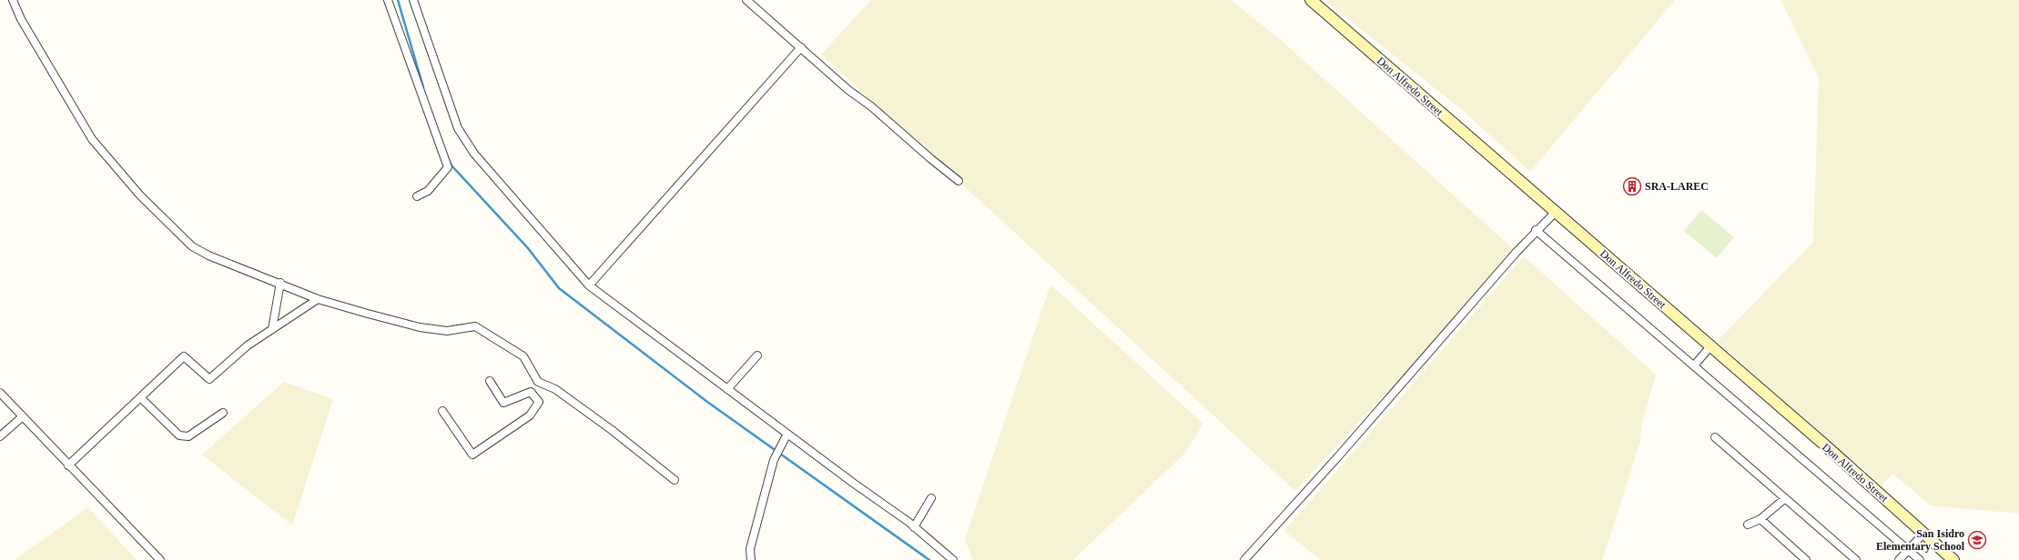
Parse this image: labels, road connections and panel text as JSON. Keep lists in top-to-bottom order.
{
  "streets": {
    "street": ["Don Alfredo Street"]
  },
  "places": {
    "building": ["SRA-LAREC"],
    "school or university": ["San Isidro Elementary School"]
  }
}
